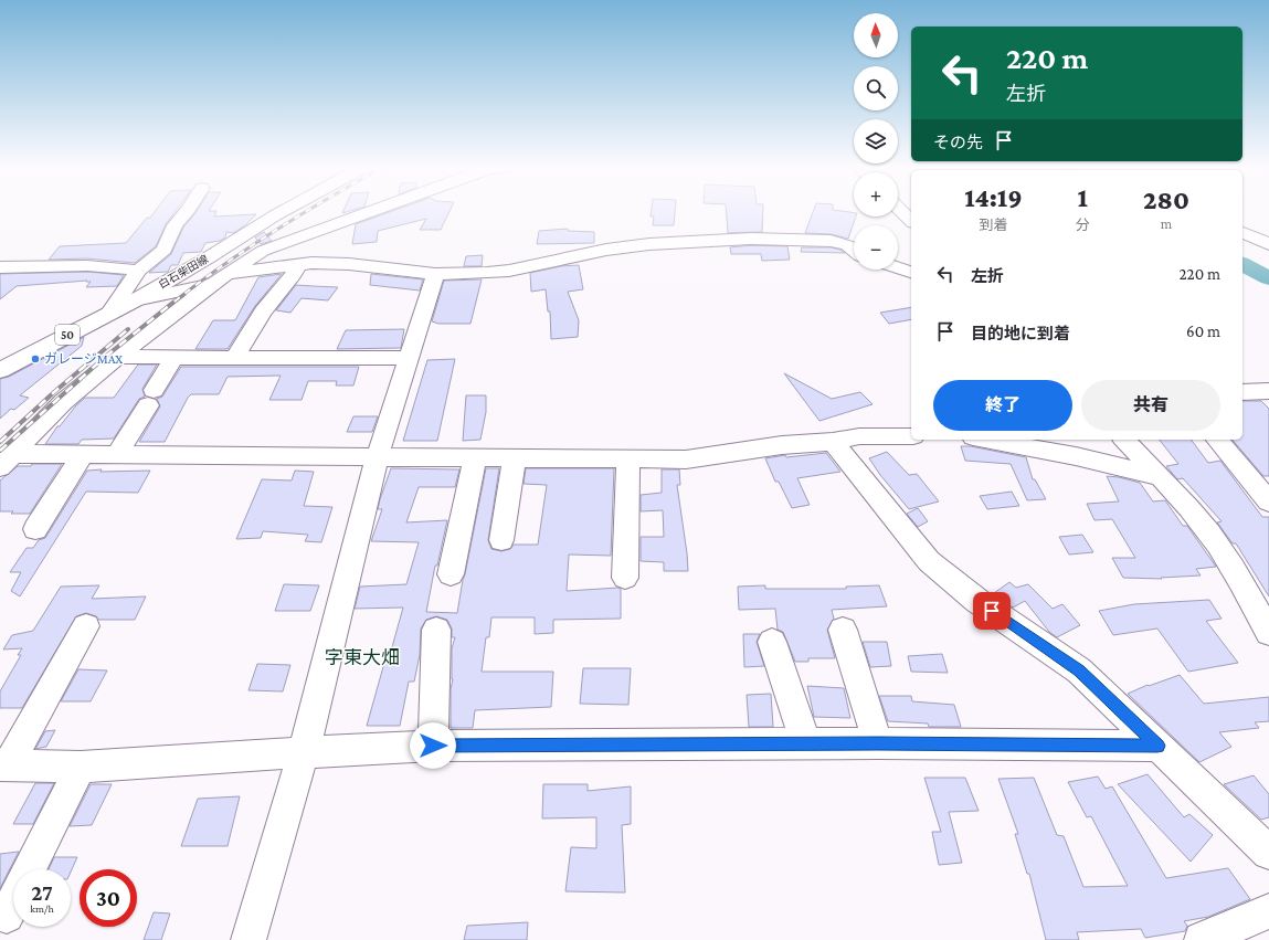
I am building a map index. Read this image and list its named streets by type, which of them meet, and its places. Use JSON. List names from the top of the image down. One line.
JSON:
{"streets":{"main road":["白石柴田線","50"]},"districts":["字東大畑"],"places":["ガレージMAX"],"north":"top","page":{"map_buttons":["+","−"],"turn":["220 m","左折"],"then":"その先","eta":["14:19","到着","1","分","280","m"],"list":[{"name":"左折","value":"220 m"},{"name":"目的地に到着","value":"60 m"}],"buttons":["終了","共有"],"speed":"27 km/h","limit":"30"}}
